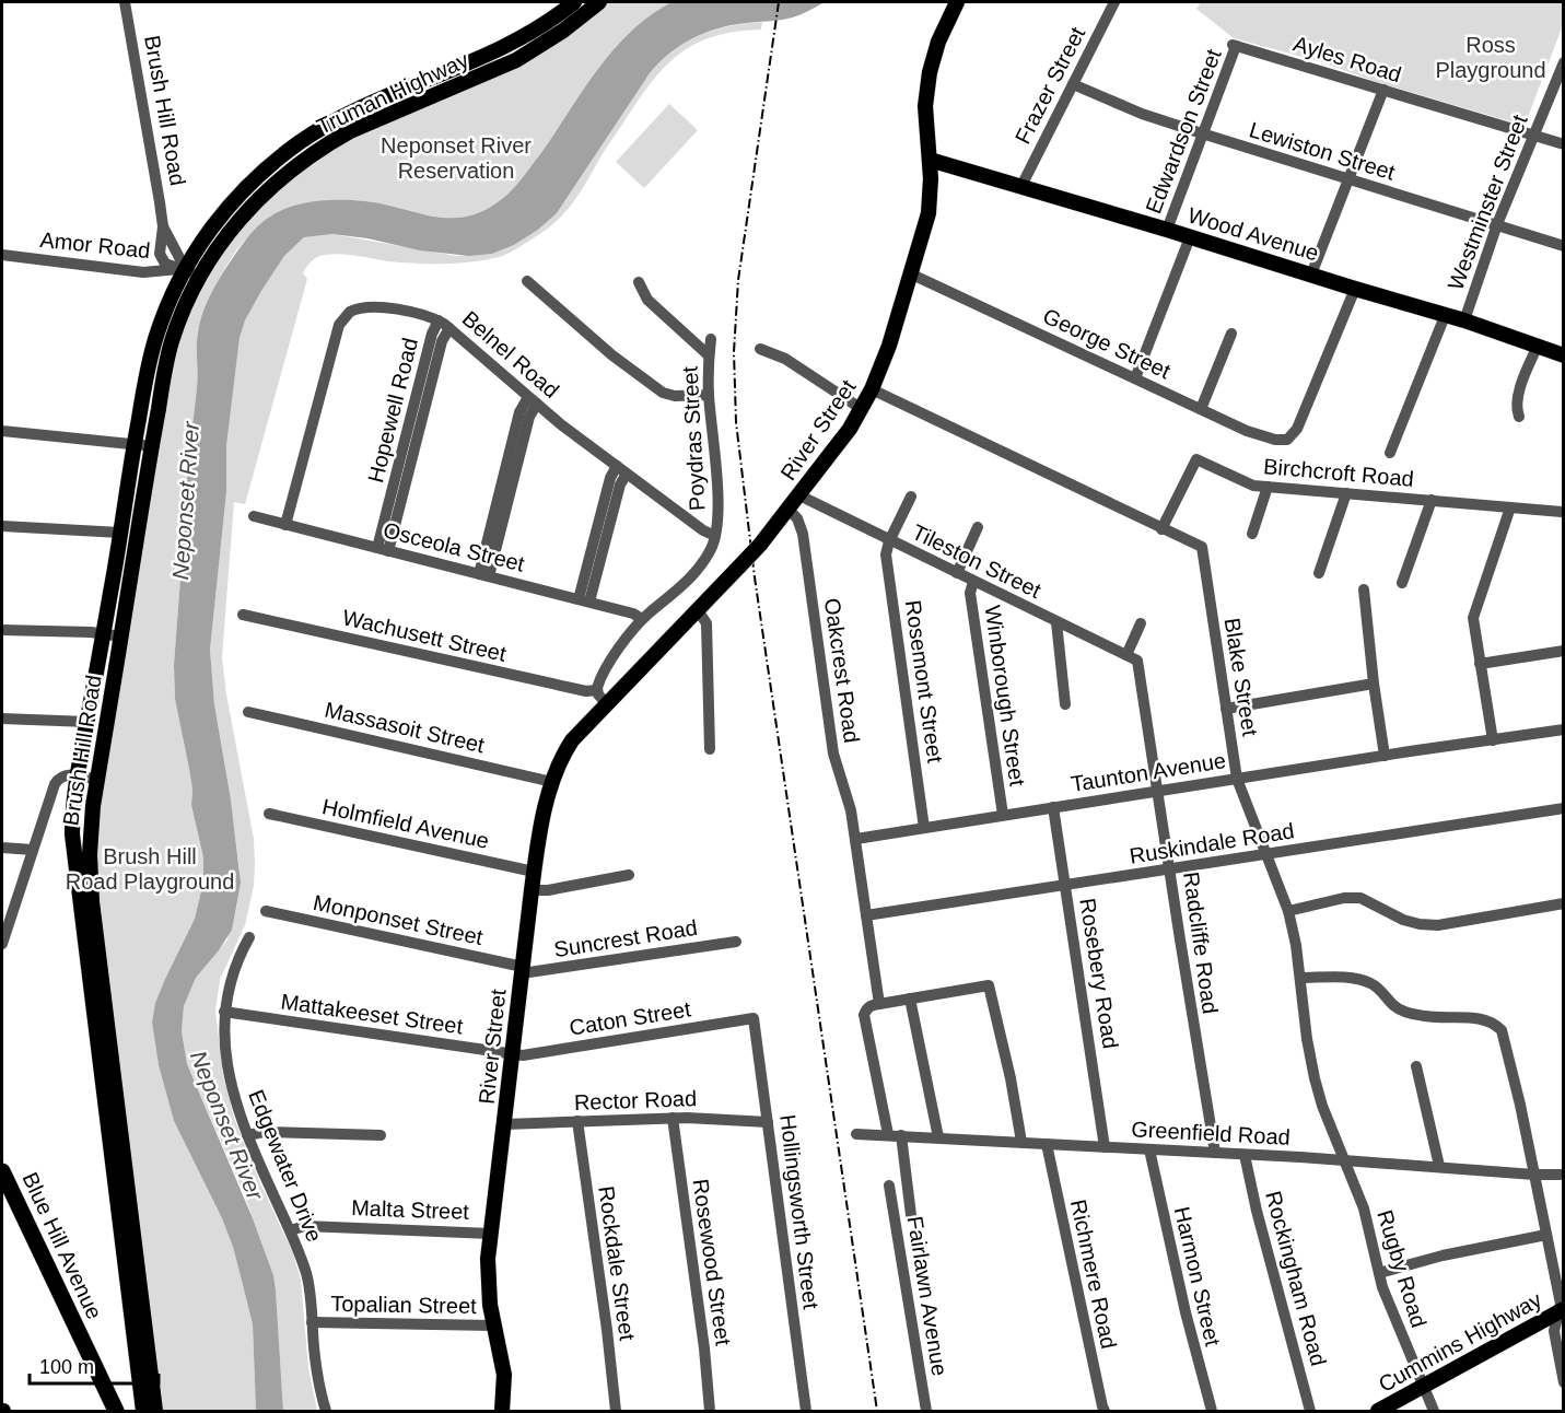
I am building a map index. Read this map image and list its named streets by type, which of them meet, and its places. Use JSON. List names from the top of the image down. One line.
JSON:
{"streets":{"highway":["Blue Hill Avenue"],"main road":["Truman Highway","Brush Hill Road","Wood Avenue","River Street","Cummins Highway"],"street":["Ayles Road","Frazer Street","Edwardson Street","Lewiston Street","Westminster Street","Amor Road","George Street","Belnel Road","Hopewell Road","Poydras Street","Birchcroft Road","Osceola Street","Tileston Street","Wachusett Street","Oakcrest Road","Blake Street","Rosemont Street","Winborough Street","Massasoit Street","Taunton Avenue","Holmfield Avenue","Ruskindale Road","Monponset Street","Suncrest Road","Radcliffe Road","Rosebery Road","Mattakeeset Street","Caton Street","Rector Road","Greenfield Road","Edgewater Drive","Malta Street","Hollingsworth Street","Rosewood Street","Rockdale Street","Rugby Road","Richmere Road","Harmon Street","Rockingham Road","Fairlawn Avenue","Topalian Street"]},"crossings":[["Ayles Road","Edwardson Street"],["Ayles Road","Westminster Street"],["Frazer Street","Lewiston Street"],["Frazer Street","Wood Avenue"],["Truman Highway","Brush Hill Road"],["Truman Highway","Amor Road"],["Brush Hill Road","Amor Road"],["Edwardson Street","Lewiston Street"],["Edwardson Street","Wood Avenue"],["Lewiston Street","Westminster Street"],["Westminster Street","Wood Avenue"],["Wood Avenue","George Street"],["Wood Avenue","River Street"],["George Street","River Street"],["Belnel Road","Hopewell Road"],["Belnel Road","Poydras Street"],["Belnel Road","Osceola Street"],["Hopewell Road","Osceola Street"],["River Street","Tileston Street"],["River Street","Oakcrest Road"],["River Street","Blake Street"],["River Street","Massasoit Street"],["River Street","Holmfield Avenue"],["River Street","Monponset Street"],["River Street","Suncrest Road"],["River Street","Mattakeeset Street"],["River Street","Caton Street"],["River Street","Rector Road"],["River Street","Malta Street"],["River Street","Topalian Street"],["Birchcroft Road","Blake Street"],["Tileston Street","Rosemont Street"],["Tileston Street","Winborough Street"],["Tileston Street","Radcliffe Road"],["Oakcrest Road","Taunton Avenue"],["Oakcrest Road","Ruskindale Road"],["Blake Street","Taunton Avenue"],["Blake Street","Ruskindale Road"],["Blake Street","Greenfield Road"],["Blake Street","Rugby Road"],["Rosemont Street","Taunton Avenue"],["Winborough Street","Taunton Avenue"],["Taunton Avenue","Radcliffe Road"],["Taunton Avenue","Rosebery Road"],["Ruskindale Road","Radcliffe Road"],["Ruskindale Road","Rosebery Road"],["Monponset Street","Suncrest Road"],["Radcliffe Road","Greenfield Road"],["Rosebery Road","Greenfield Road"],["Mattakeeset Street","Caton Street"],["Mattakeeset Street","Edgewater Drive"],["Caton Street","Hollingsworth Street"],["Rector Road","Hollingsworth Street"],["Rector Road","Rosewood Street"],["Rector Road","Rockdale Street"],["Greenfield Road","Rugby Road"],["Greenfield Road","Richmere Road"],["Greenfield Road","Harmon Street"],["Greenfield Road","Rockingham Road"],["Greenfield Road","Fairlawn Avenue"],["Edgewater Drive","Malta Street"],["Edgewater Drive","Topalian Street"],["Rugby Road","Cummins Highway"]],"water":["Neponset River"],"parks":["Ross Playground","Neponset River Reservation","Brush Hill Road Playground"],"scale_bar":"100 m"}
